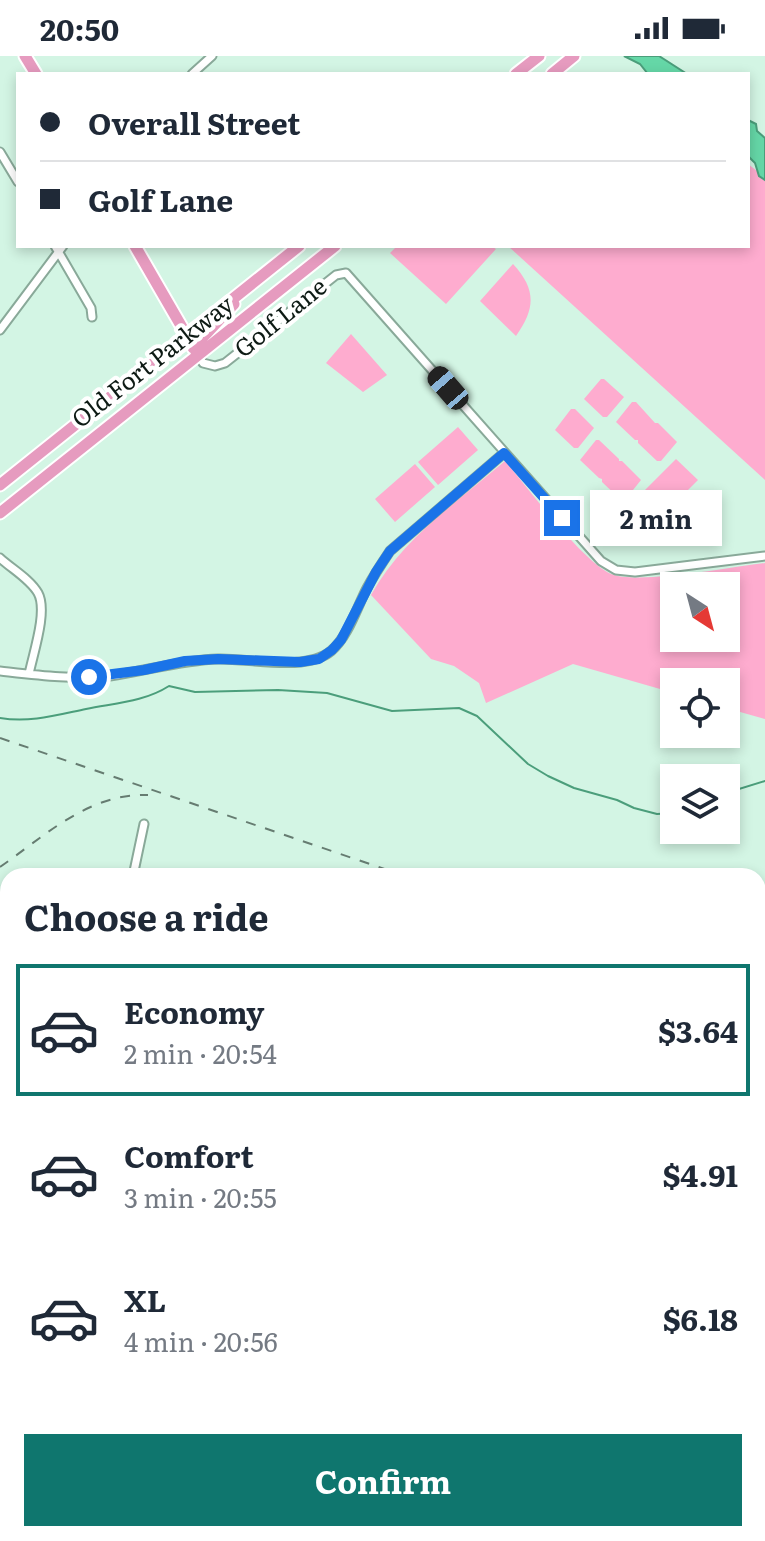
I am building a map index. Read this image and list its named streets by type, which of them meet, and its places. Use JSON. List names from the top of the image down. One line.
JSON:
{"streets":{"main road":["Old Fort Parkway"],"street":["Golf Lane"]},"crossings":[["Golf Lane","Old Fort Parkway"]],"north":"bottom right","page":{"status":"20:50","banner":["Overall Street","Golf Lane"],"bubble":"2 min","heading":"Choose a ride","list":[{"name":"Economy","note":"2 min · 20:54","value":"$3.64"},{"name":"Comfort","note":"3 min · 20:55","value":"$4.91"},{"name":"XL","note":"4 min · 20:56","value":"$6.18"}],"buttons":"Confirm"}}
